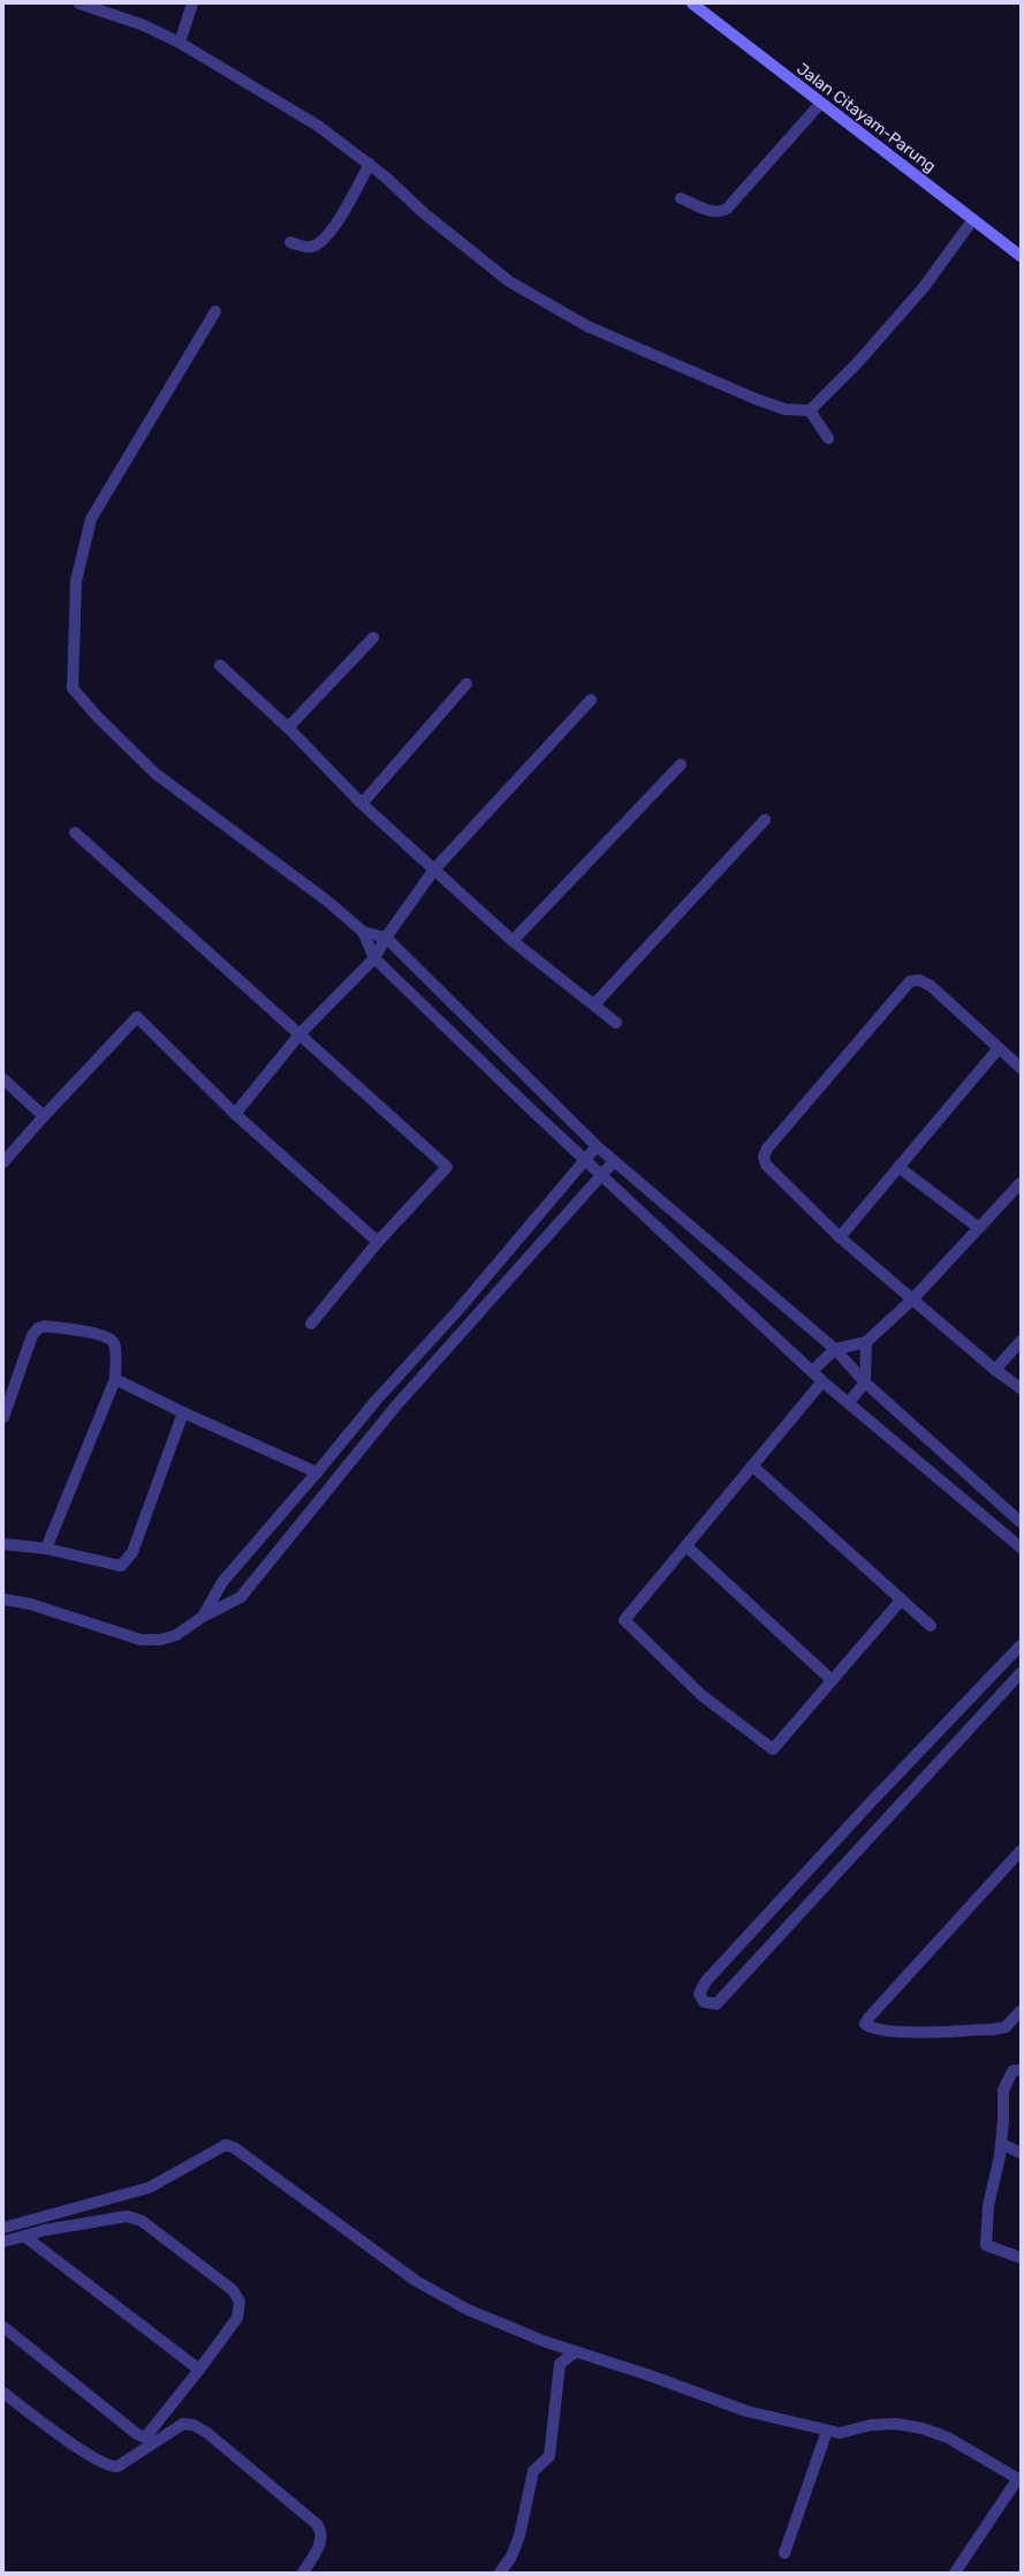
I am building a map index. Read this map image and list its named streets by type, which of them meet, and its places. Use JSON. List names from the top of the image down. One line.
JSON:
{"streets":{"main road":["Jalan Citayam-Parung"]}}
